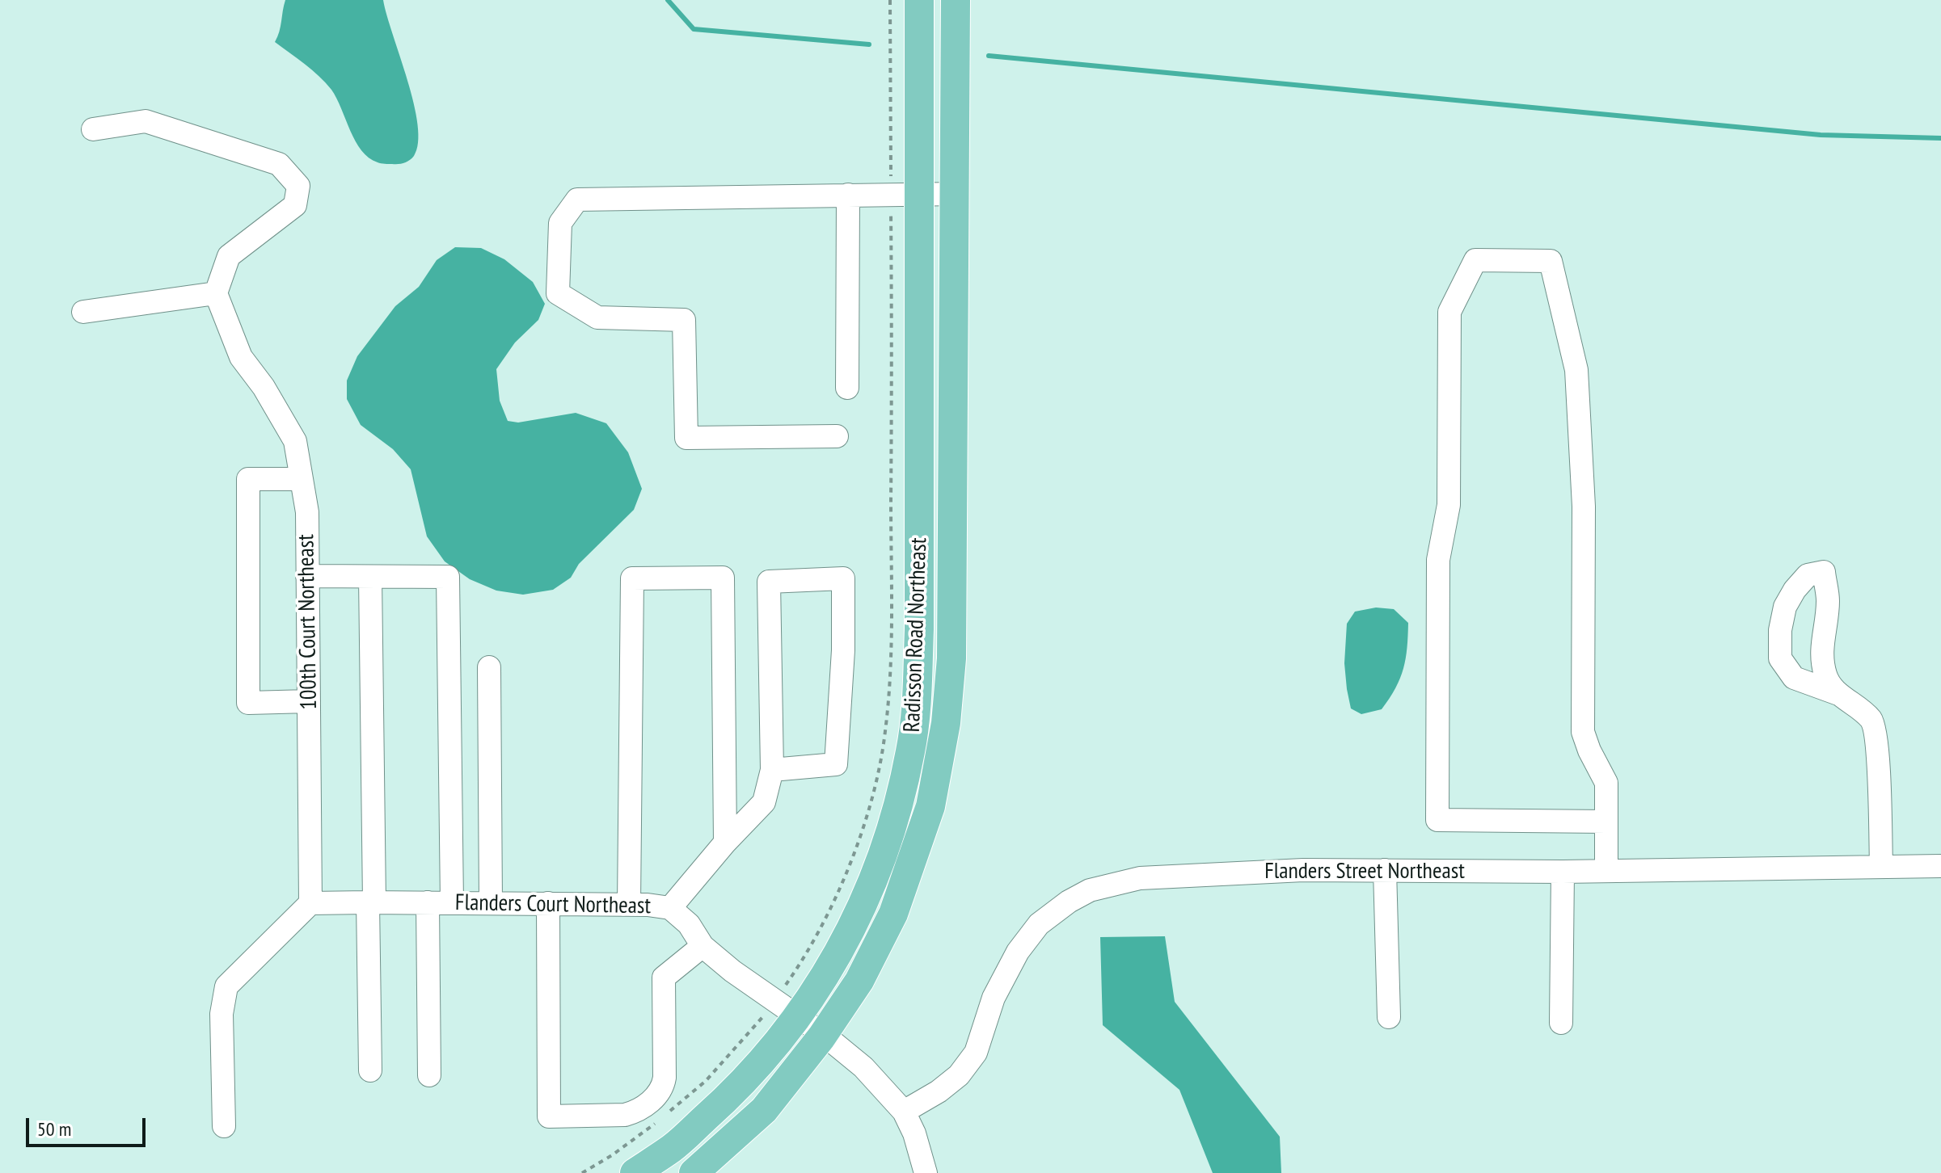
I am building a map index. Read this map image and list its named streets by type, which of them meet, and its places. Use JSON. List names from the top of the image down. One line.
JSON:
{"streets":{"main road":["Radisson Road Northeast"],"street":["100th Court Northeast","Flanders Street Northeast","Flanders Court Northeast"]},"crossings":[["100th Court Northeast","Flanders Court Northeast"],["Radisson Road Northeast","Flanders Court Northeast"],["Flanders Street Northeast","Flanders Court Northeast"]],"scale_bar":"50 m"}
